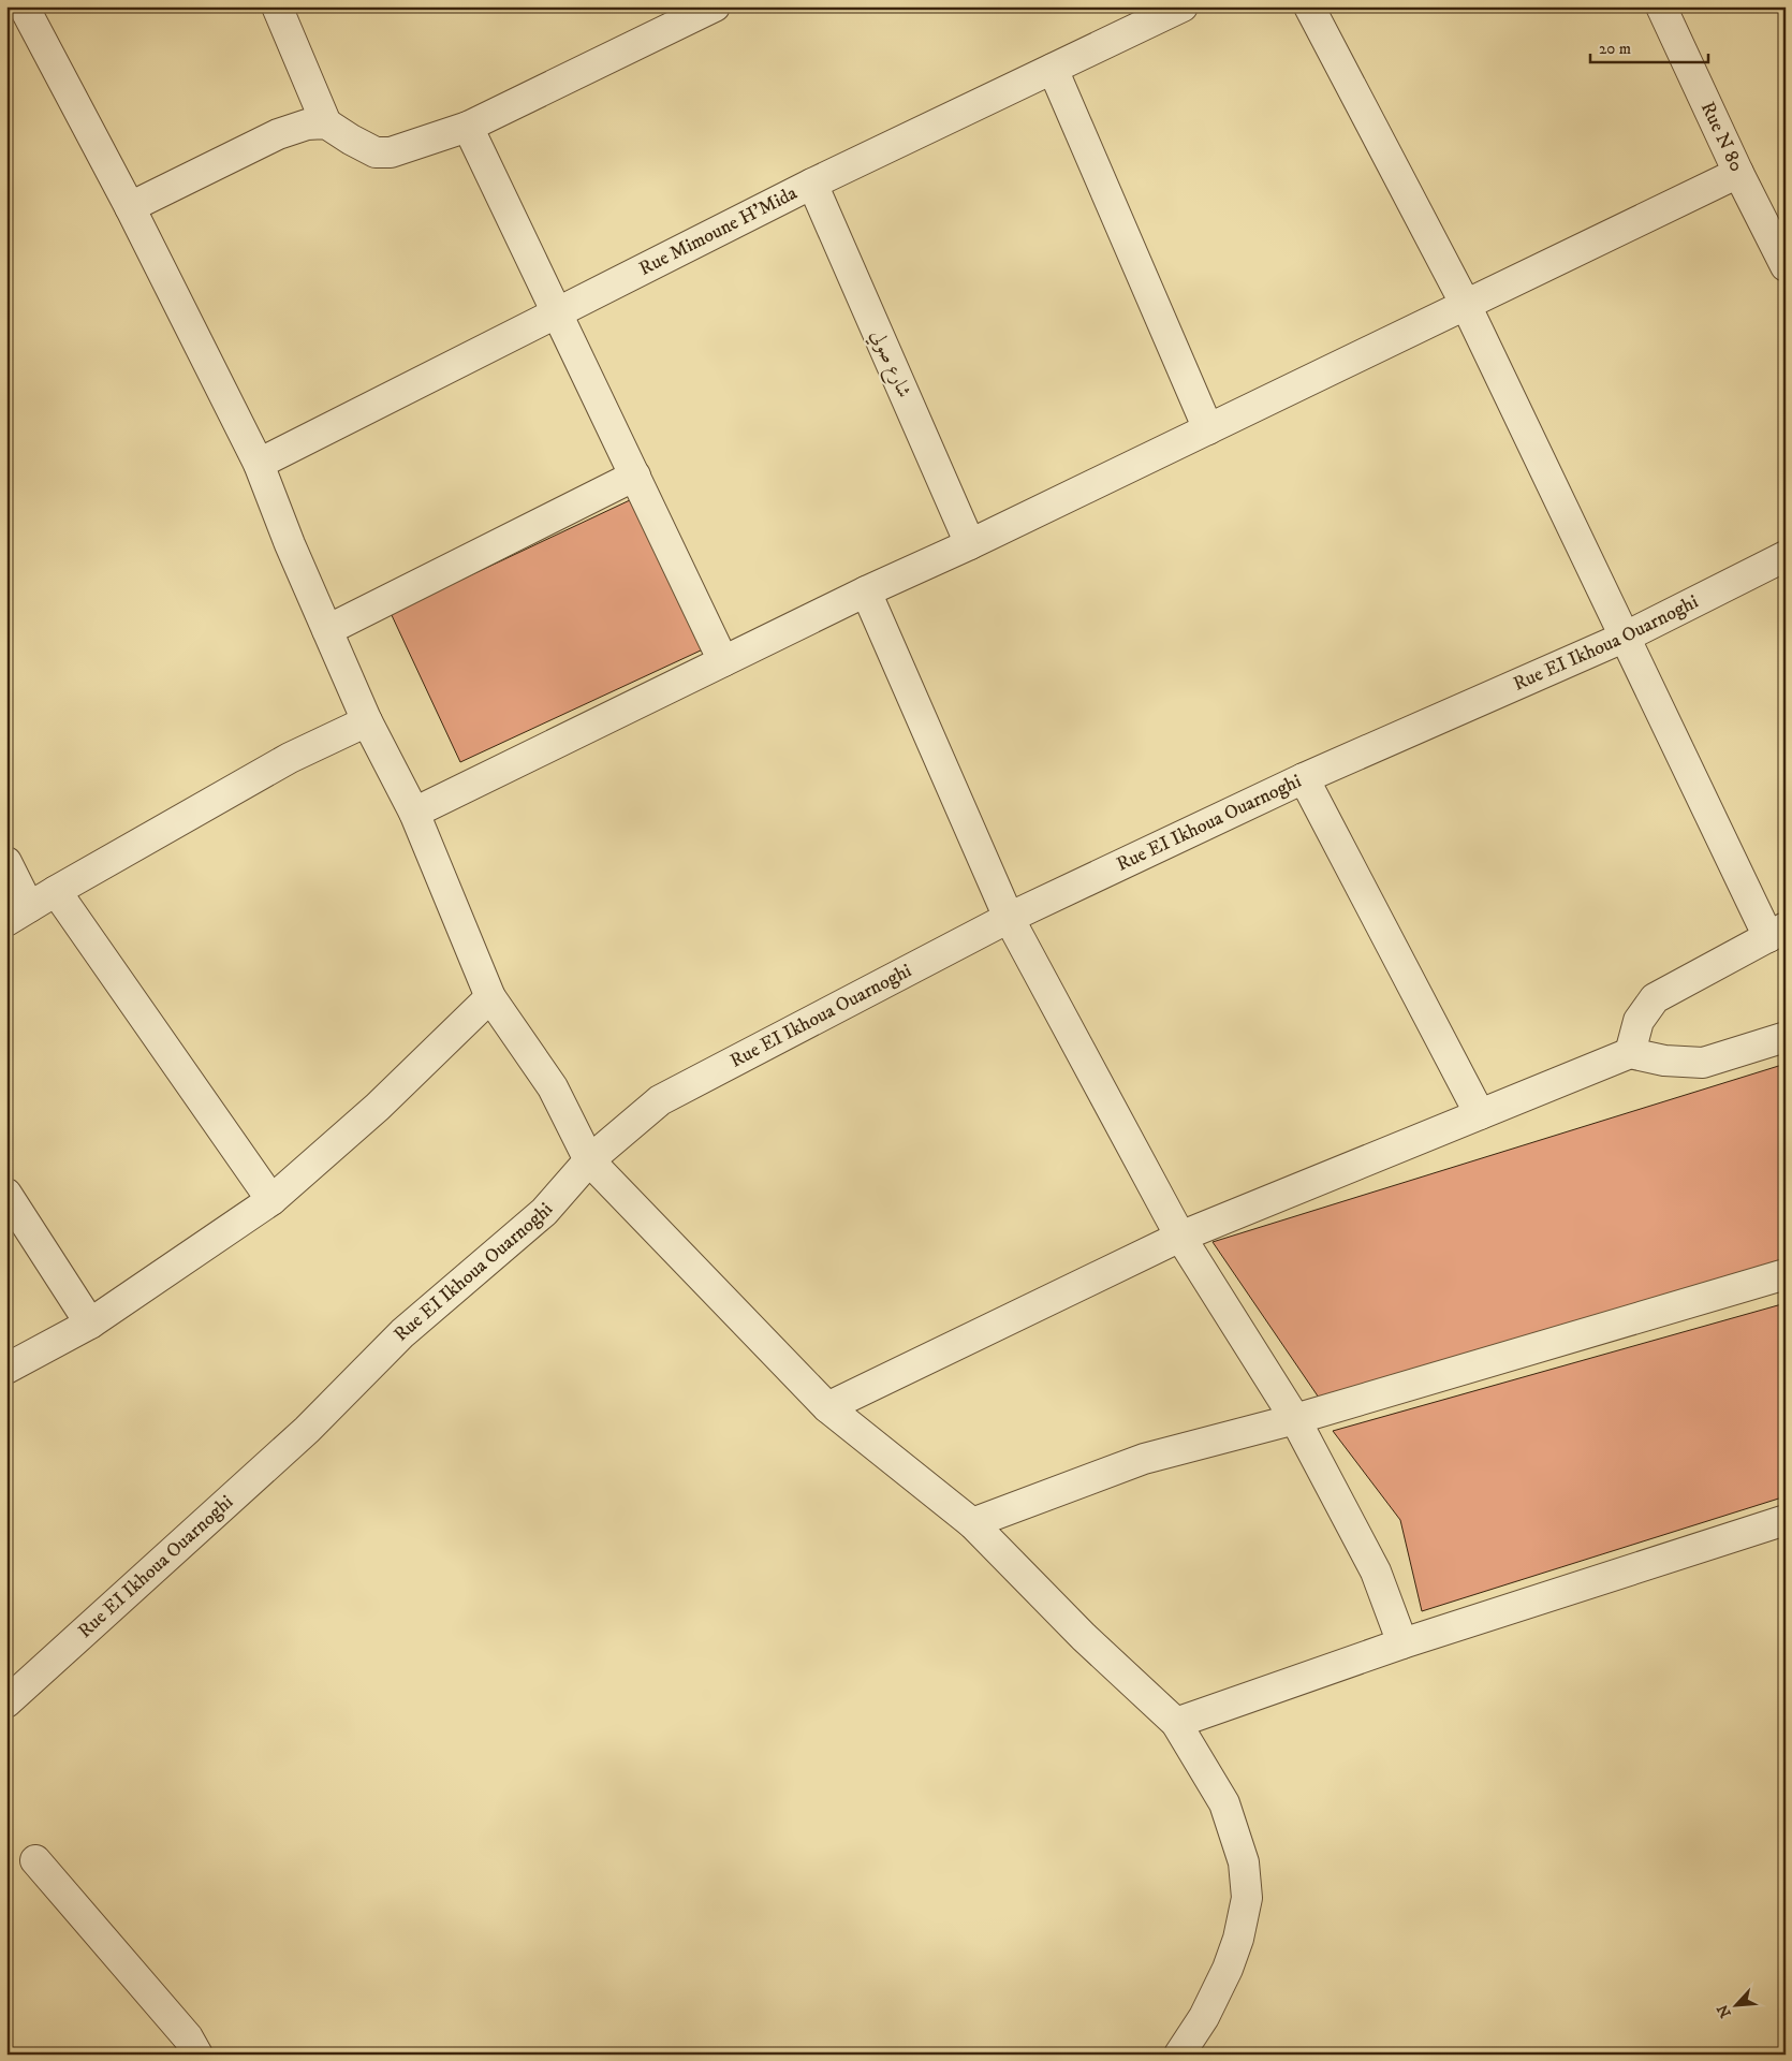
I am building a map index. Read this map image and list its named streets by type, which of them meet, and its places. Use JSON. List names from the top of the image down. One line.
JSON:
{"streets":{"street":["Rue N 80","Rue Mimoune H'Mida","شارع صولي","Rue EI Ikhoua Ouarnoghi"]},"crossings":[["Rue Mimoune H'Mida","شارع صولي"]],"scale_bar":"20 m","north":"bottom left"}
